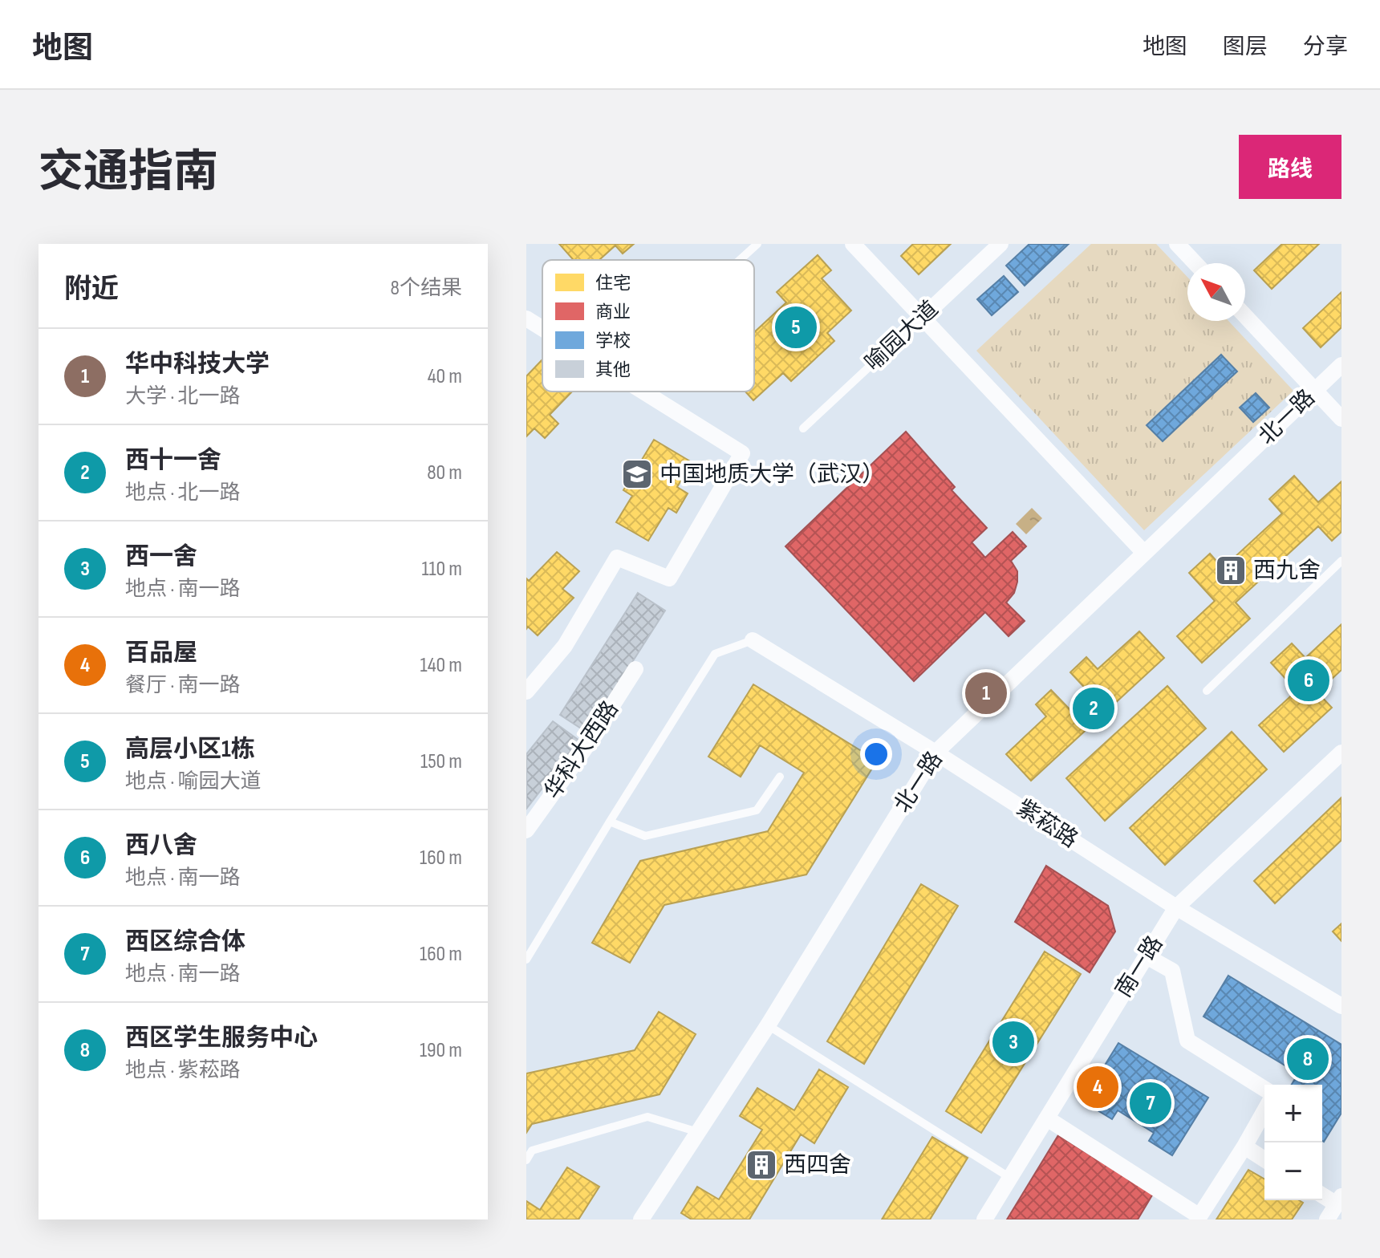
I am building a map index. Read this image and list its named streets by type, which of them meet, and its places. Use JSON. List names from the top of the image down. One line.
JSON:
{"streets":{"street":["喻园大道","北一路","华科大西路","紫菘路","南一路"]},"crossings":[["北一路","紫菘路"],["紫菘路","南一路"]],"places":{"school or university":["中国地质大学（武汉）"],"building":["西九舍","西四舍"]},"legend":["住宅","商业","学校","其他"],"north":"top left","page":{"header":"地图","nav":["地图","图层","分享"],"title":"交通指南","buttons":"路线","heading":["附近","8个结果"],"pins":["5","6","1","2","3","8","4","7"],"list":[{"mark":"1","name":"华中科技大学","note":"大学 · 北一路","value":"40 m"},{"mark":"2","name":"西十一舍","note":"地点 · 北一路","value":"80 m"},{"mark":"3","name":"西一舍","note":"地点 · 南一路","value":"110 m"},{"mark":"4","name":"百品屋","note":"餐厅 · 南一路","value":"140 m"},{"mark":"5","name":"高层小区1栋","note":"地点 · 喻园大道","value":"150 m"},{"mark":"6","name":"西八舍","note":"地点 · 南一路","value":"160 m"},{"mark":"7","name":"西区综合体","note":"地点 · 南一路","value":"160 m"},{"mark":"8","name":"西区学生服务中心","note":"地点 · 紫菘路","value":"190 m"}],"map_buttons":["+","−"]}}
